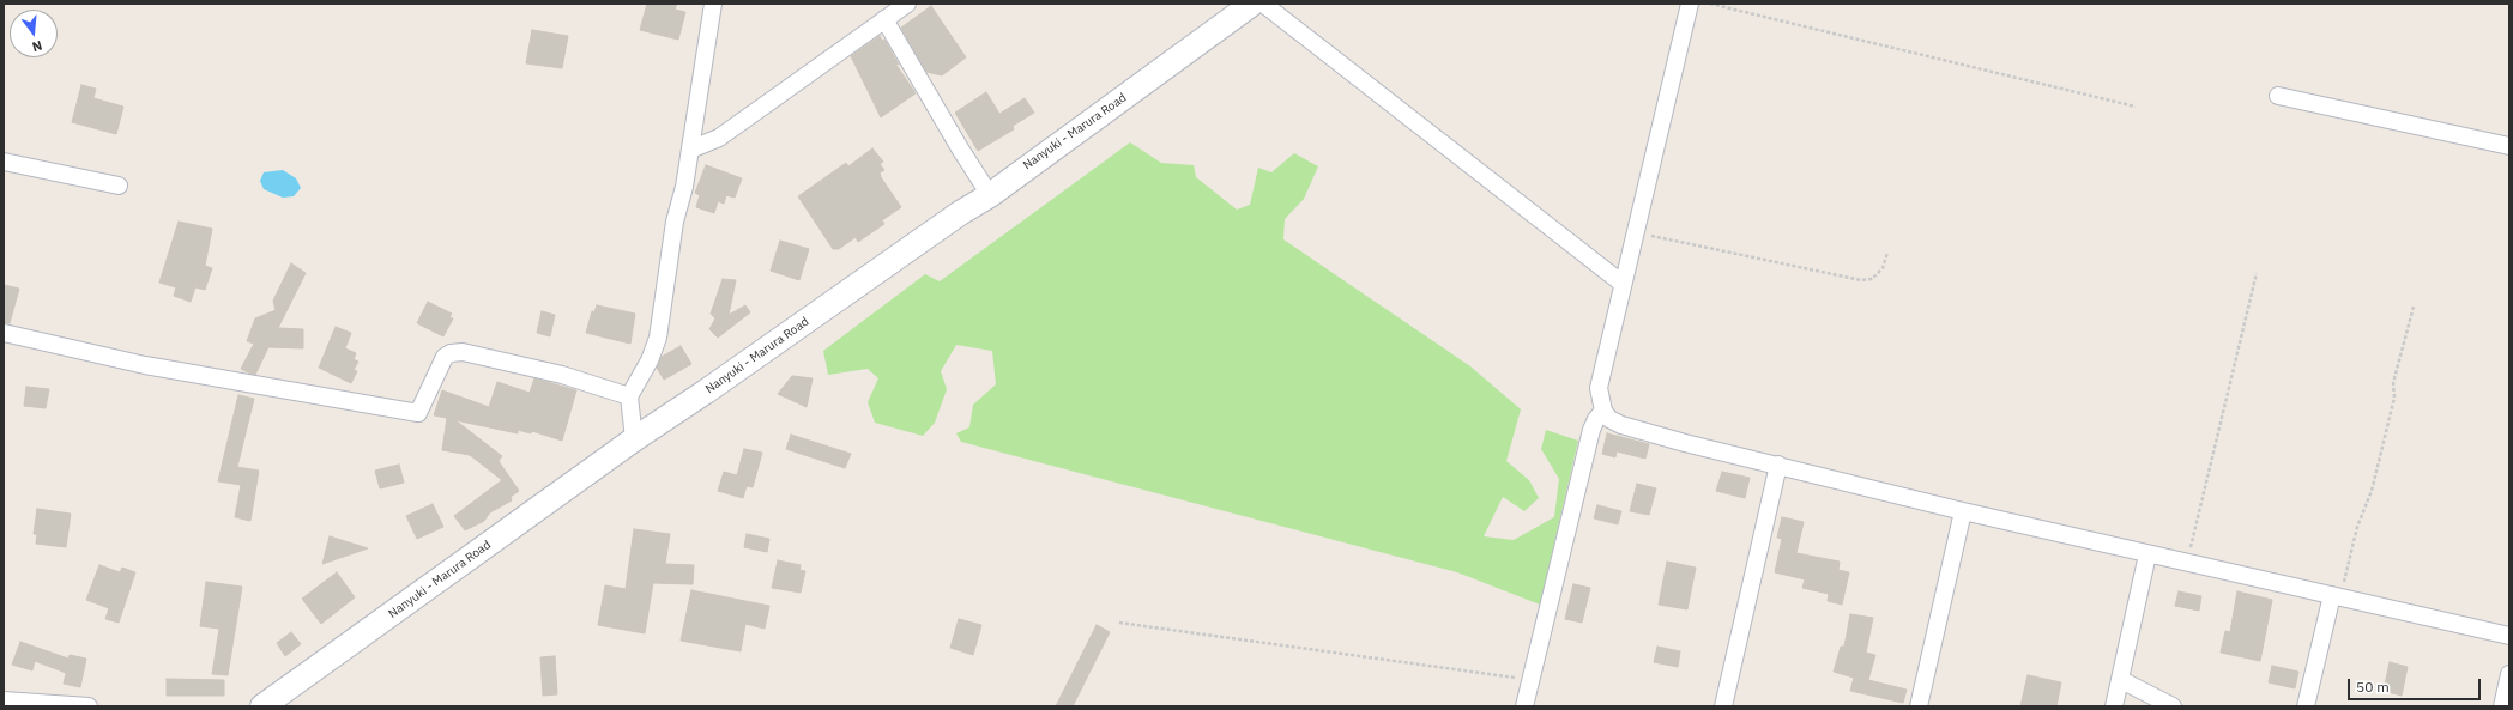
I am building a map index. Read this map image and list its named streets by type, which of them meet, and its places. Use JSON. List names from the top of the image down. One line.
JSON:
{"streets":{"street":["Nanyuki - Marura Road"]},"scale_bar":"50 m","north":"bottom"}
